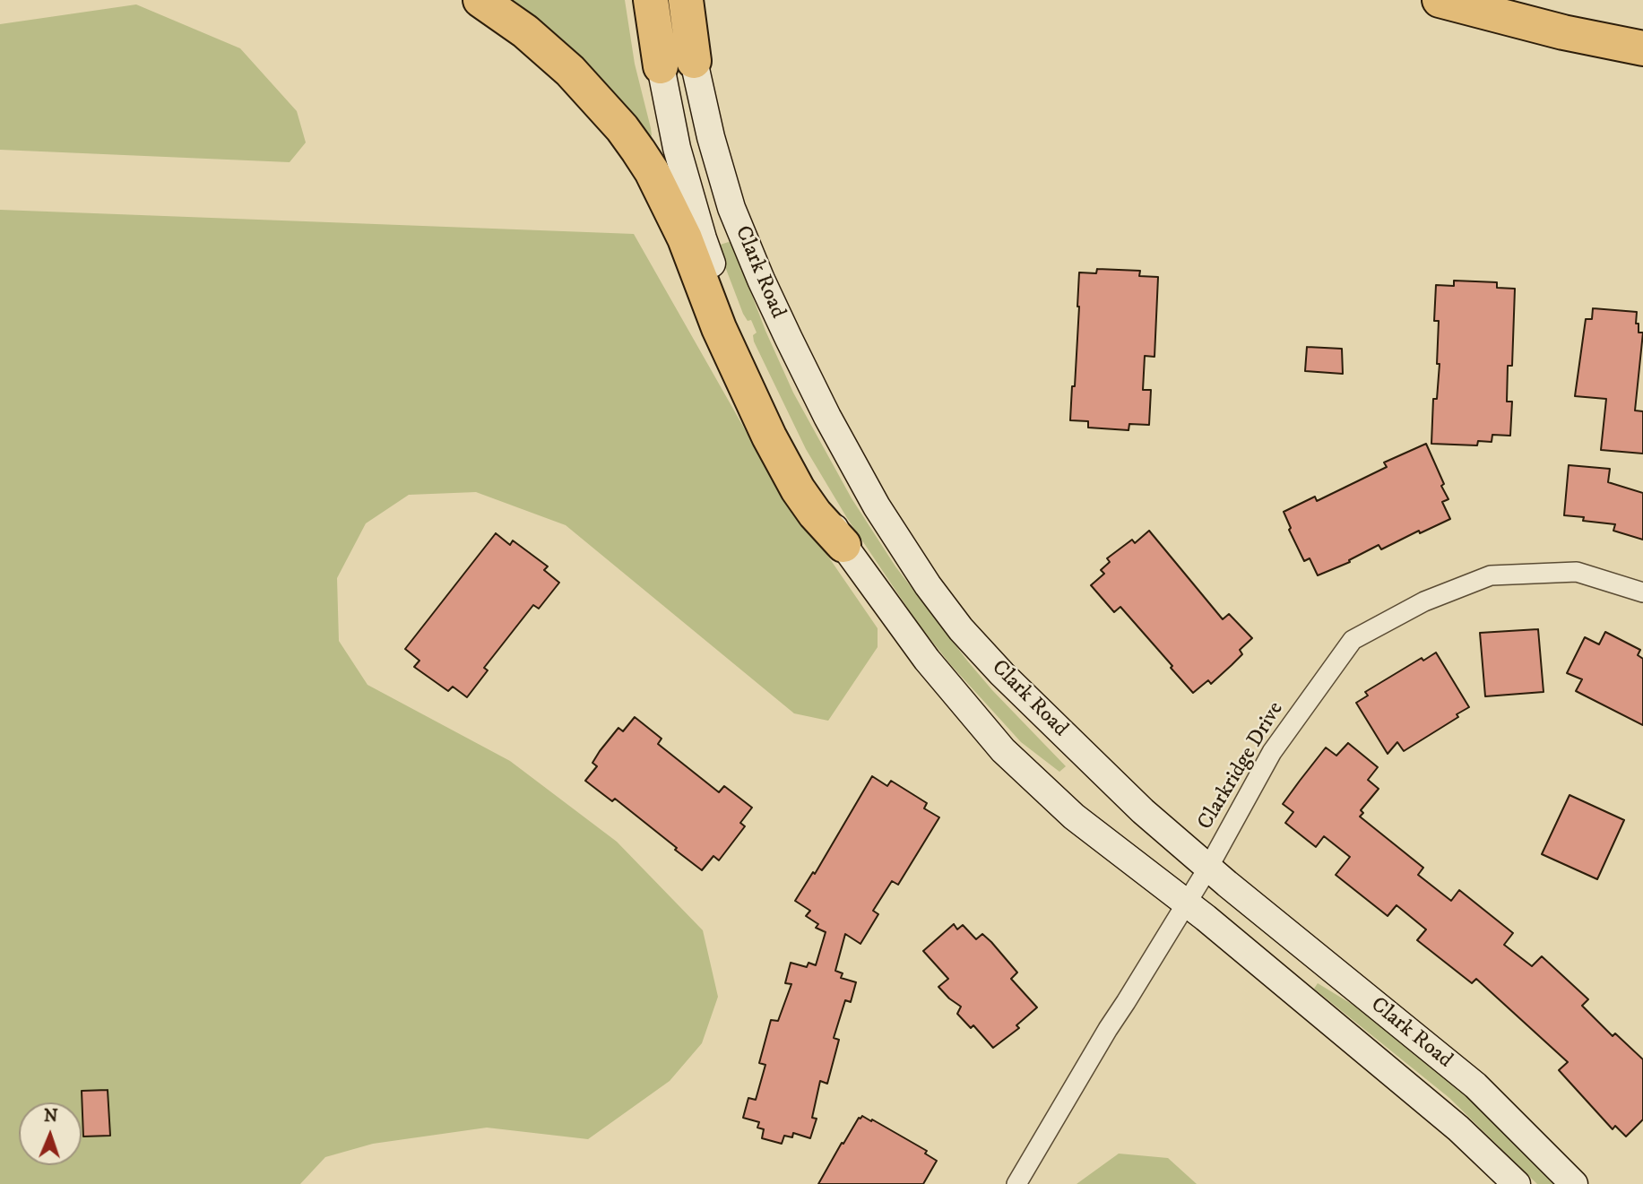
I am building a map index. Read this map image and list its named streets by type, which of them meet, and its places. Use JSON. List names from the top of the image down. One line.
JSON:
{"streets":{"main road":["Clark Road"],"street":["Clarkridge Drive"]},"crossings":[["Clark Road","Clarkridge Drive"]],"north":"top"}
